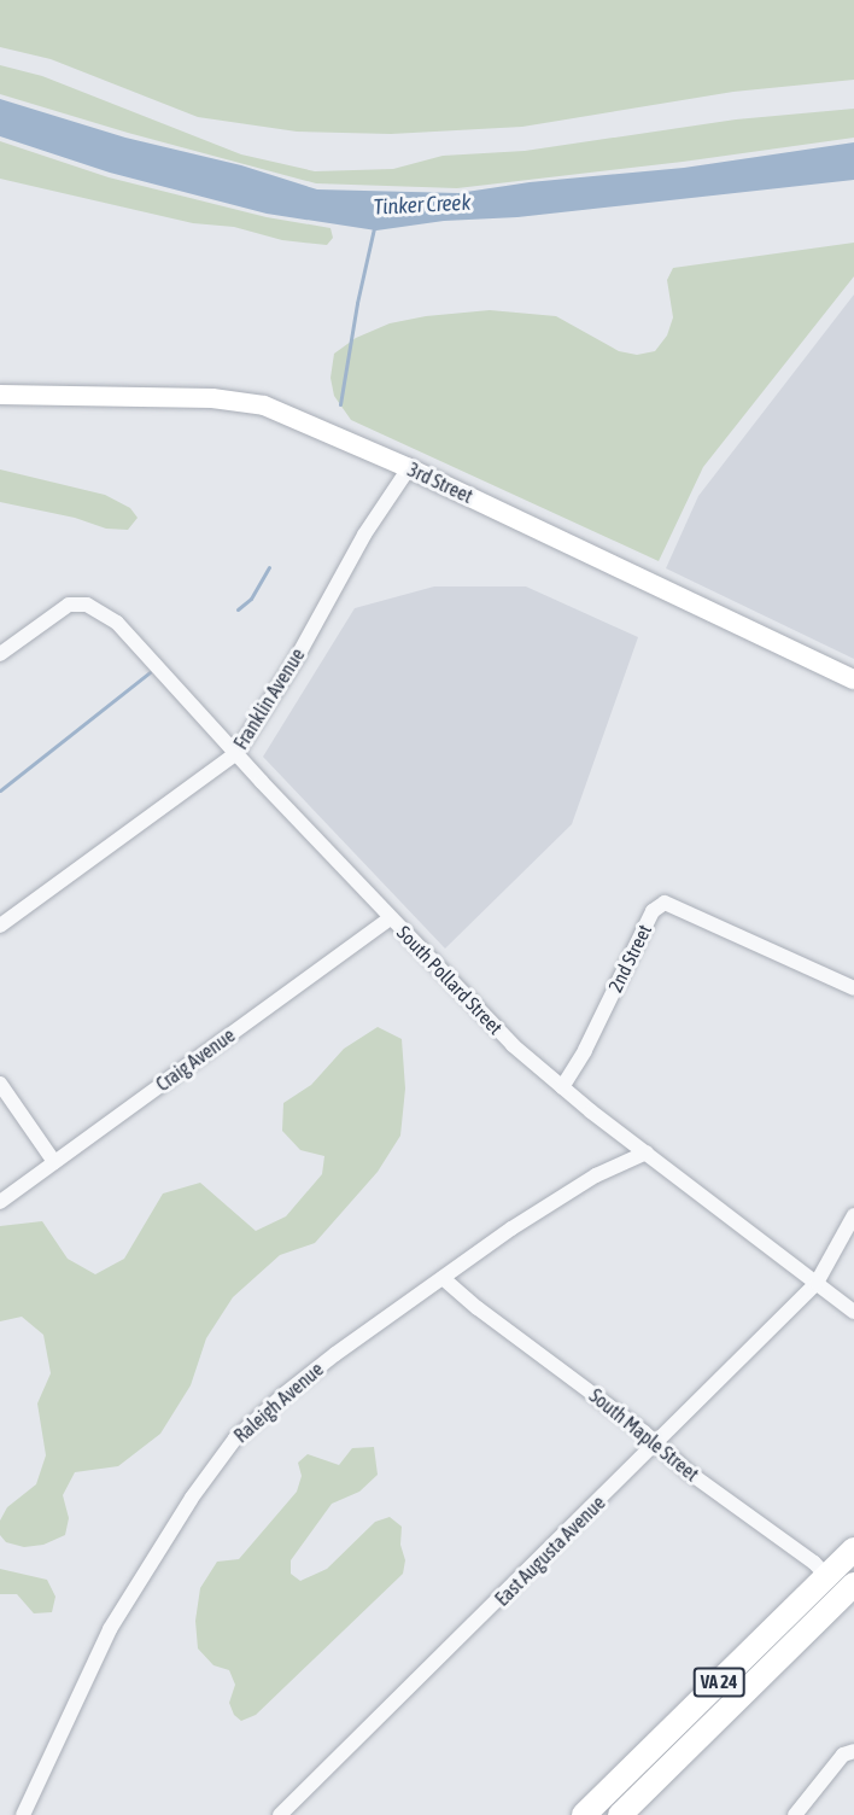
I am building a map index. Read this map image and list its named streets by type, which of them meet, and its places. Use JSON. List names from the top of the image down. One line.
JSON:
{"streets":{"main road":["VA 24"],"street":["3rd Street","Franklin Avenue","2nd Street","South Pollard Street","Craig Avenue","Raleigh Avenue","South Maple Street","East Augusta Avenue"]},"crossings":[["3rd Street","Franklin Avenue"],["Franklin Avenue","South Pollard Street"],["2nd Street","South Pollard Street"],["South Pollard Street","Craig Avenue"],["South Pollard Street","Raleigh Avenue"],["South Pollard Street","East Augusta Avenue"],["Raleigh Avenue","South Maple Street"],["South Maple Street","East Augusta Avenue"],["South Maple Street","VA 24"]],"water":["Tinker Creek"]}
